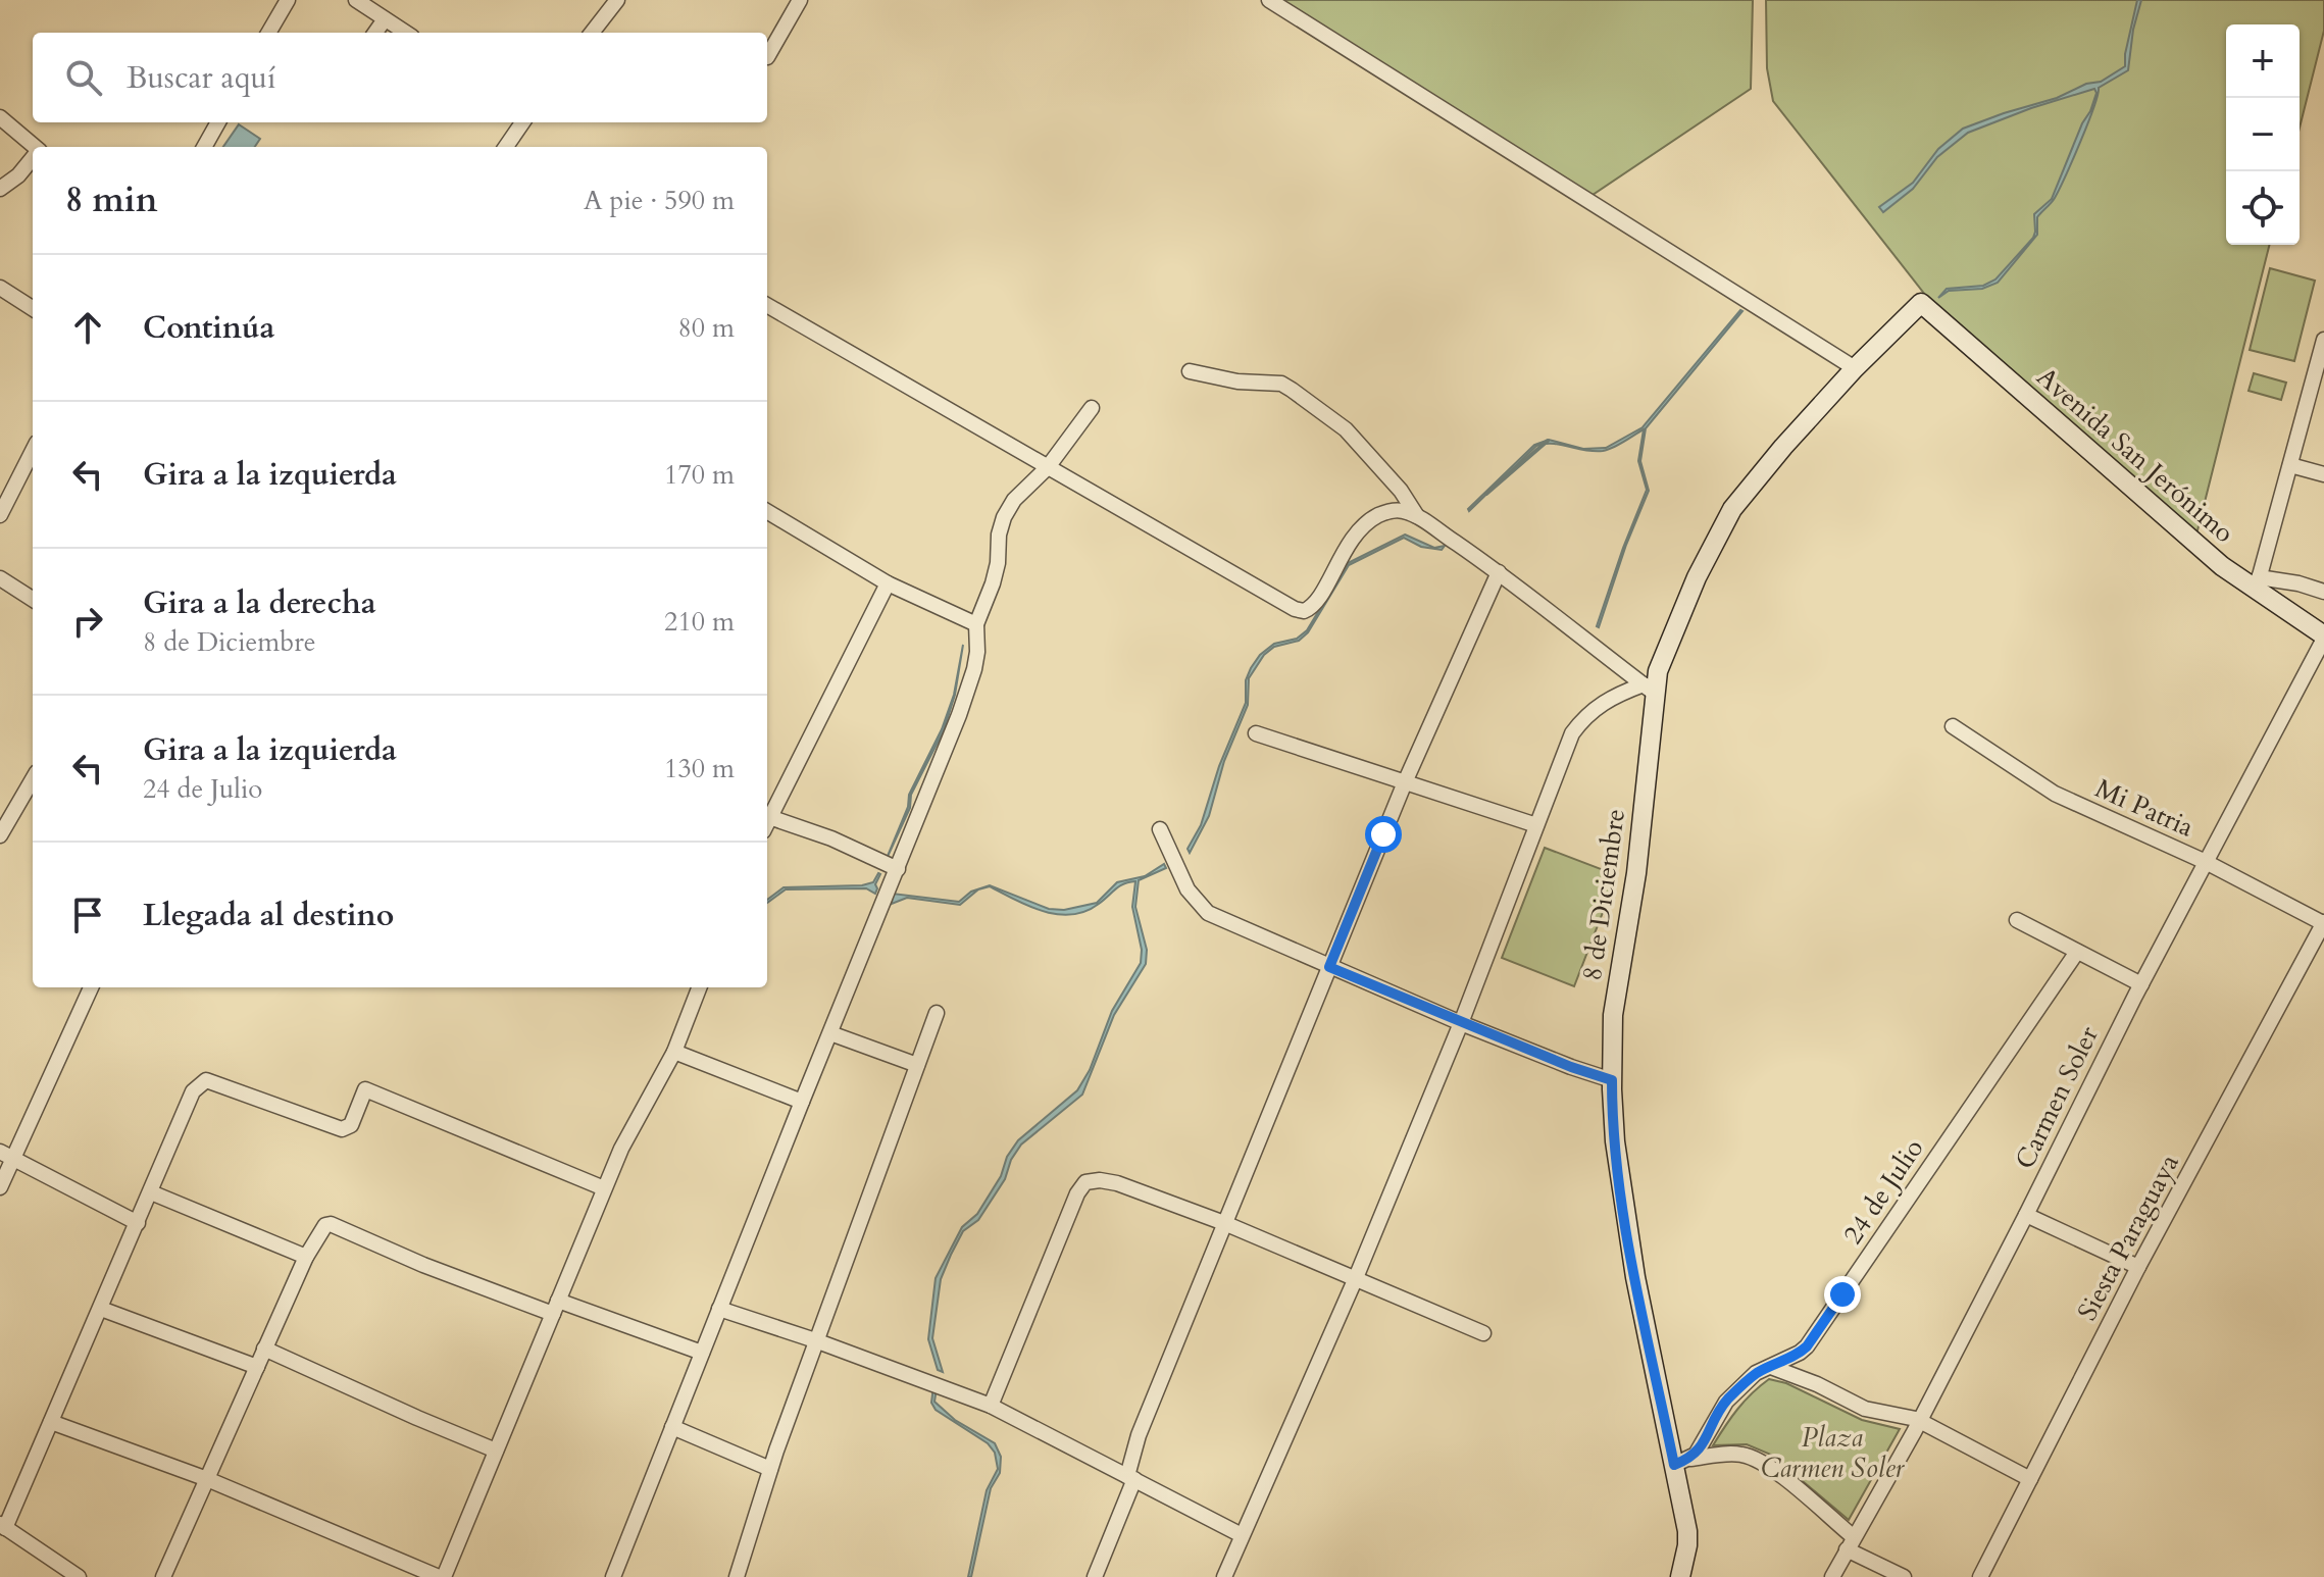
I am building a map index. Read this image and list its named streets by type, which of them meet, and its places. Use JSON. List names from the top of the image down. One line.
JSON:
{"streets":{"street":["Avenida San Jerónimo","Mi Patria","8 de Diciembre","Carmen Soler","24 de Julio","Siesta Paraguaya"]},"crossings":[["Avenida San Jerónimo","8 de Diciembre"],["Avenida San Jerónimo","Carmen Soler"],["Mi Patria","Carmen Soler"],["Mi Patria","Siesta Paraguaya"],["8 de Diciembre","24 de Julio"]],"parks":["Plaza Carmen Soler"],"page":{"map_buttons":["+","−"],"search":"Buscar aquí","heading":["8 min","A pie · 590 m"],"list":[["Continúa","80 m"],["Gira a la izquierda","170 m"],["Gira a la derecha","8 de Diciembre","210 m"],["Gira a la izquierda","24 de Julio","130 m"],"Llegada al destino"]}}
